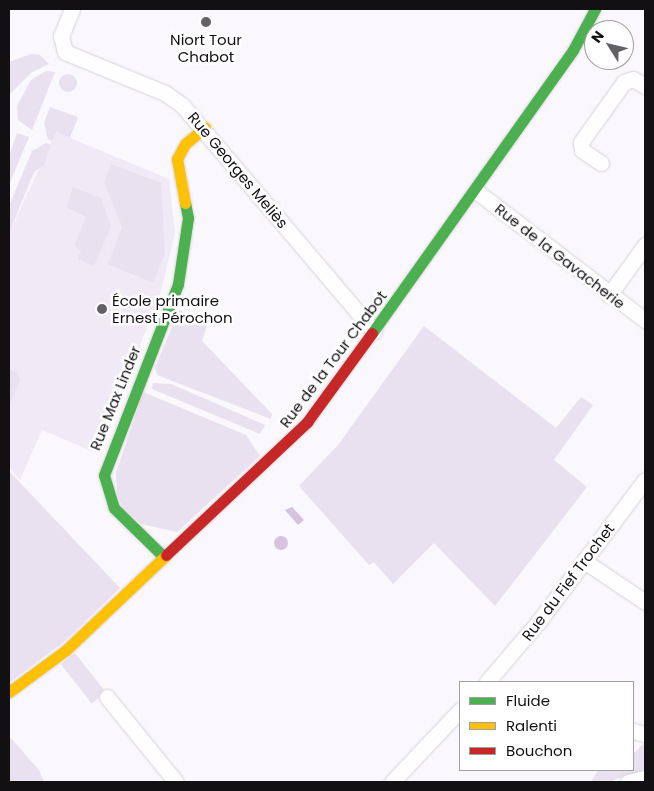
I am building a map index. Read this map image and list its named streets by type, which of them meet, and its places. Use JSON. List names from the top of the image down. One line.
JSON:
{"streets":{"street":["Rue Georges Meliès","Rue de la Gavacherie","Rue de la Tour Chabot","Rue Max Linder","Rue du Fief Trochet"]},"crossings":[["Rue Georges Meliès","Rue de la Tour Chabot"],["Rue Georges Meliès","Rue Max Linder"],["Rue de la Gavacherie","Rue de la Tour Chabot"],["Rue de la Tour Chabot","Rue Max Linder"]],"places":["Niort Tour Chabot","École primaire Ernest Pérochon"],"legend":["Fluide","Ralenti","Bouchon"],"north":"top left"}
